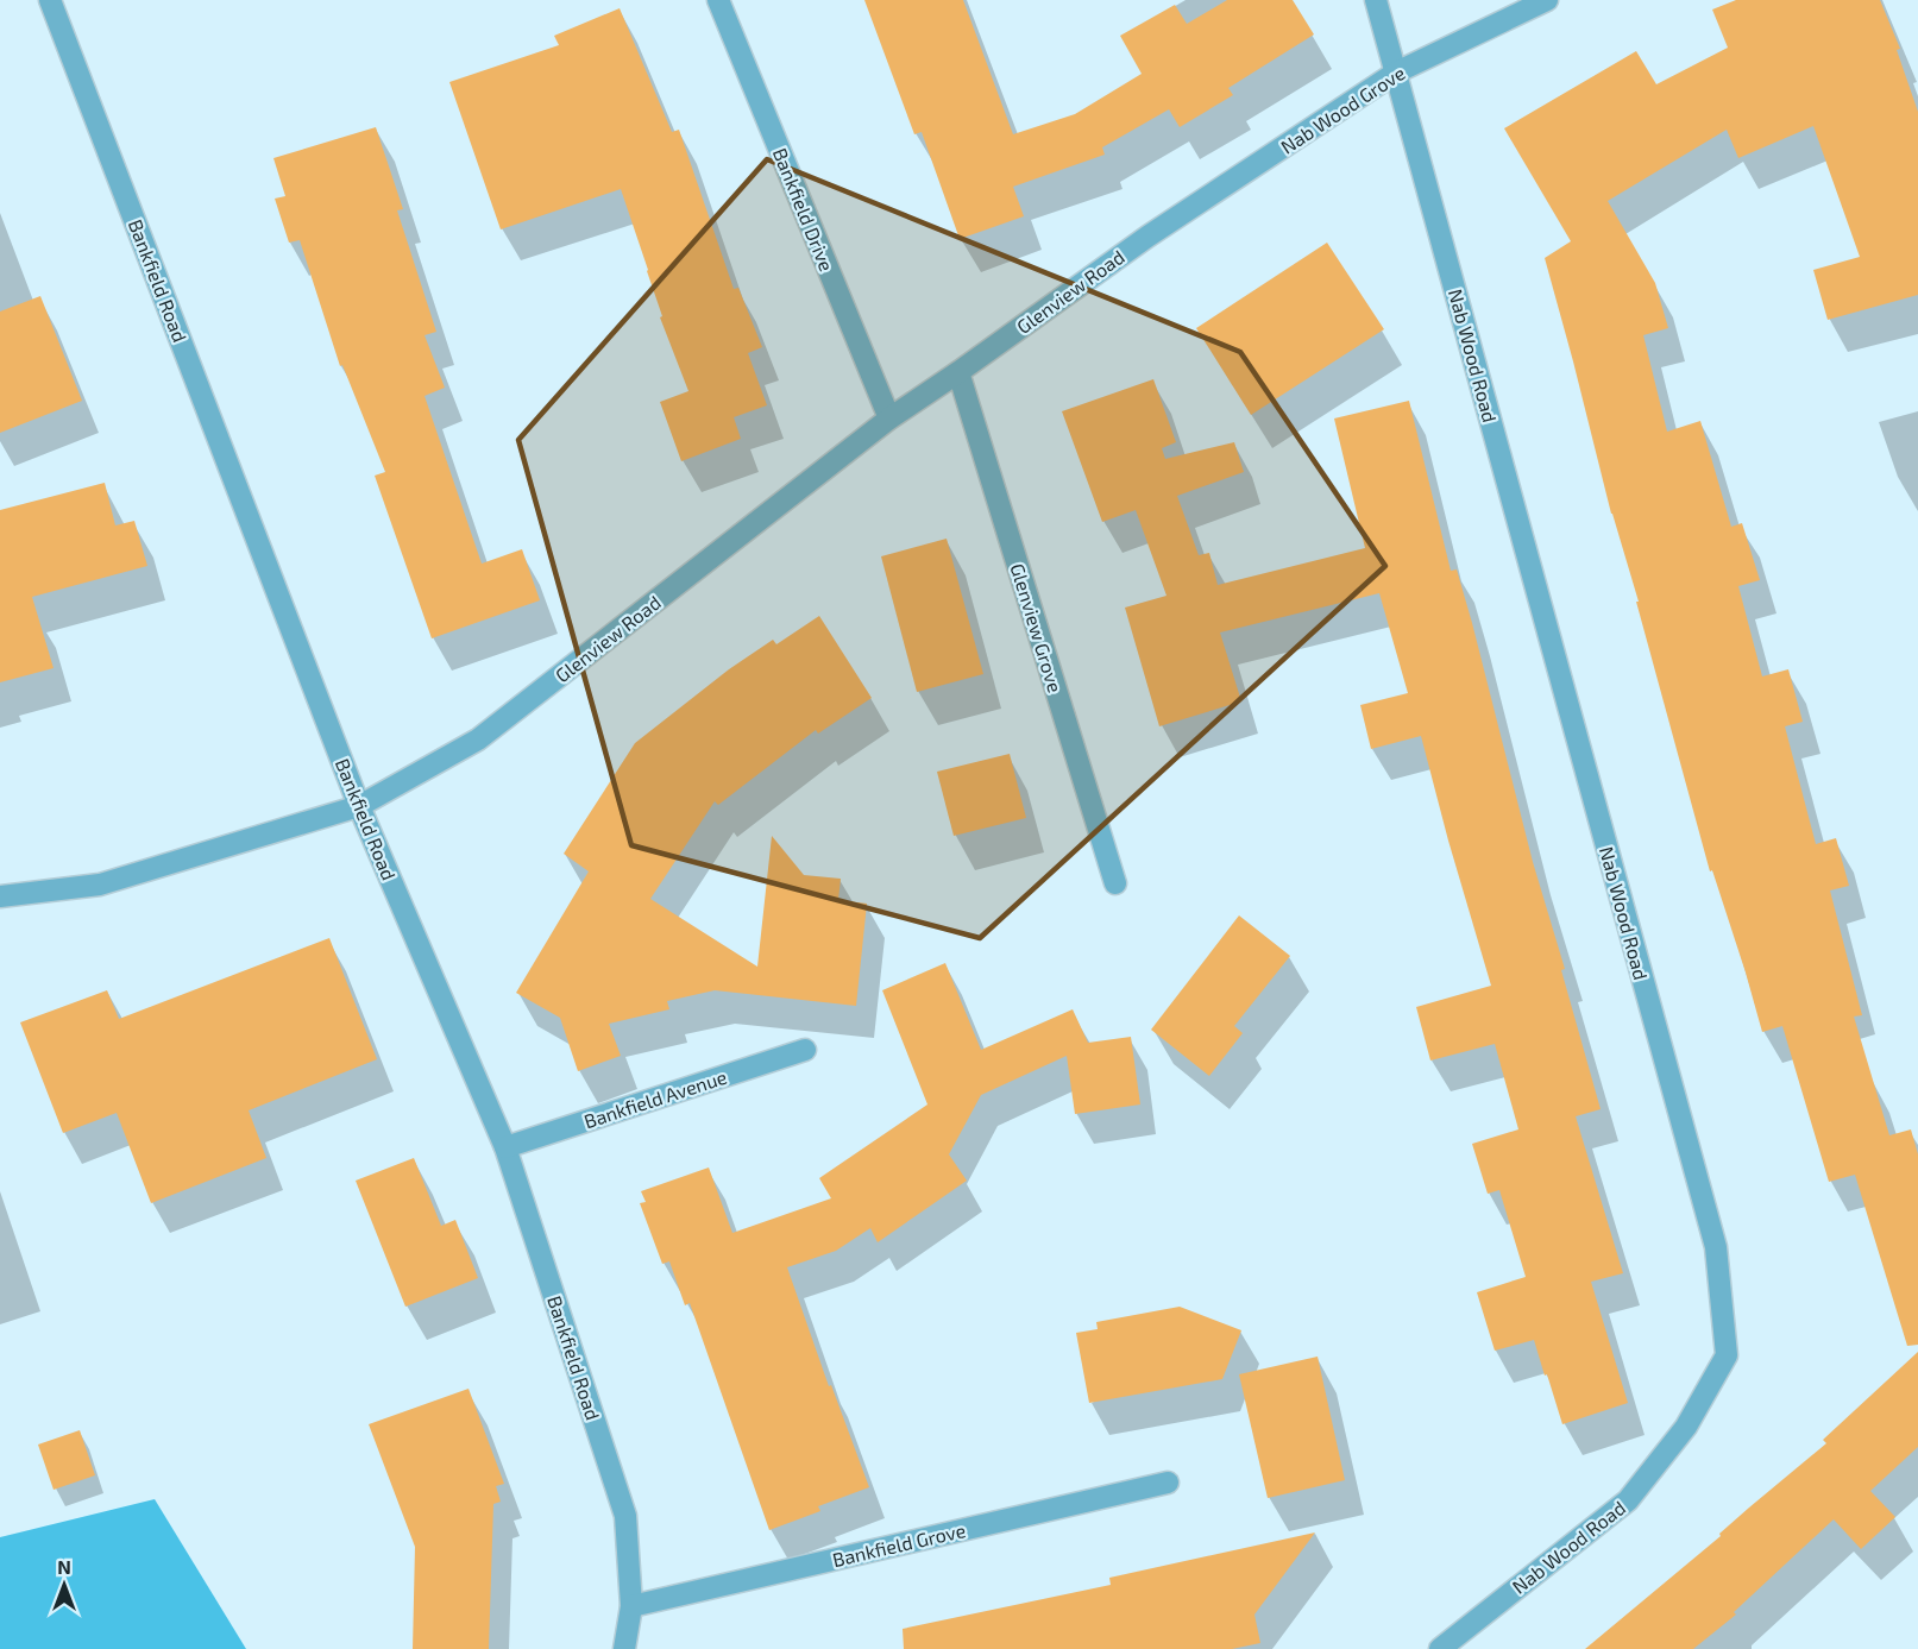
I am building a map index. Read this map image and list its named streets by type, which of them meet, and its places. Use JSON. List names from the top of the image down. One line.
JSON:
{"streets":{"street":["Nab Wood Grove","Bankfield Drive","Bankfield Road","Glenview Road","Nab Wood Road","Glenview Grove","Bankfield Avenue","Bankfield Grove"]},"crossings":[["Nab Wood Grove","Glenview Road"],["Nab Wood Grove","Nab Wood Road"],["Bankfield Drive","Glenview Road"],["Bankfield Road","Glenview Road"],["Bankfield Road","Bankfield Avenue"],["Bankfield Road","Bankfield Grove"],["Glenview Road","Glenview Grove"]],"north":"top"}
